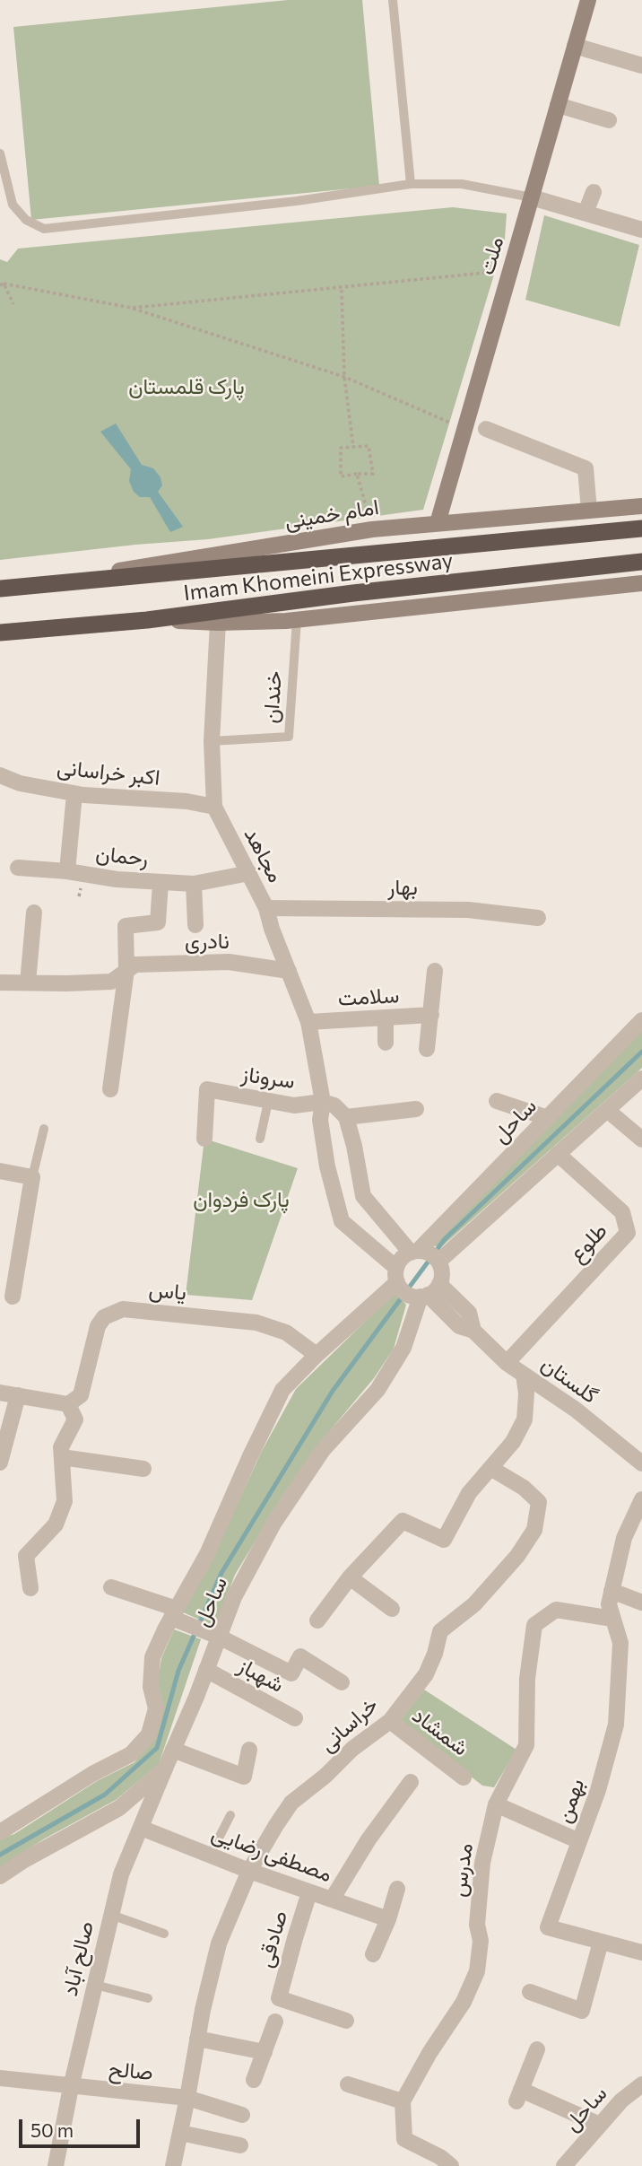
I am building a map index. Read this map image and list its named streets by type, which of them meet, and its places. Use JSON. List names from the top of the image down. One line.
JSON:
{"streets":{"highway":["Imam Khomeini Expressway"],"main road":["ملت","امام خمینی"],"street":["اکبر خراسانی","مجاهد","رحمان","بهار","نادری","سلامت","سروناز","ساحل","طلوع","یاس","گلستان","شهباز","خراسانی","شمشاد","بهمن","مصطفی رضایی","مدرس","صادقی","صالح آباد","صالح"],"lane":["خندان"]},"crossings":[["ملت","امام خمینی"],["امام خمینی","Imam Khomeini Expressway"],["خندان","مجاهد"],["اکبر خراسانی","مجاهد"],["اکبر خراسانی","رحمان"],["مجاهد","رحمان"],["مجاهد","بهار"],["مجاهد","نادری"],["مجاهد","سلامت"],["مجاهد","سروناز"],["مجاهد","ساحل"],["مجاهد","گلستان"],["رحمان","نادری"],["ساحل","یاس"],["ساحل","گلستان"],["ساحل","شهباز"],["ساحل","صالح آباد"],["طلوع","گلستان"],["خراسانی","شمشاد"],["خراسانی","مصطفی رضایی"],["بهمن","مدرس"],["مصطفی رضایی","صادقی"],["مصطفی رضایی","صالح آباد"],["صالح آباد","صالح"]],"parks":["پارک قلمستان","پارک فردوان"],"scale_bar":"50 m"}
